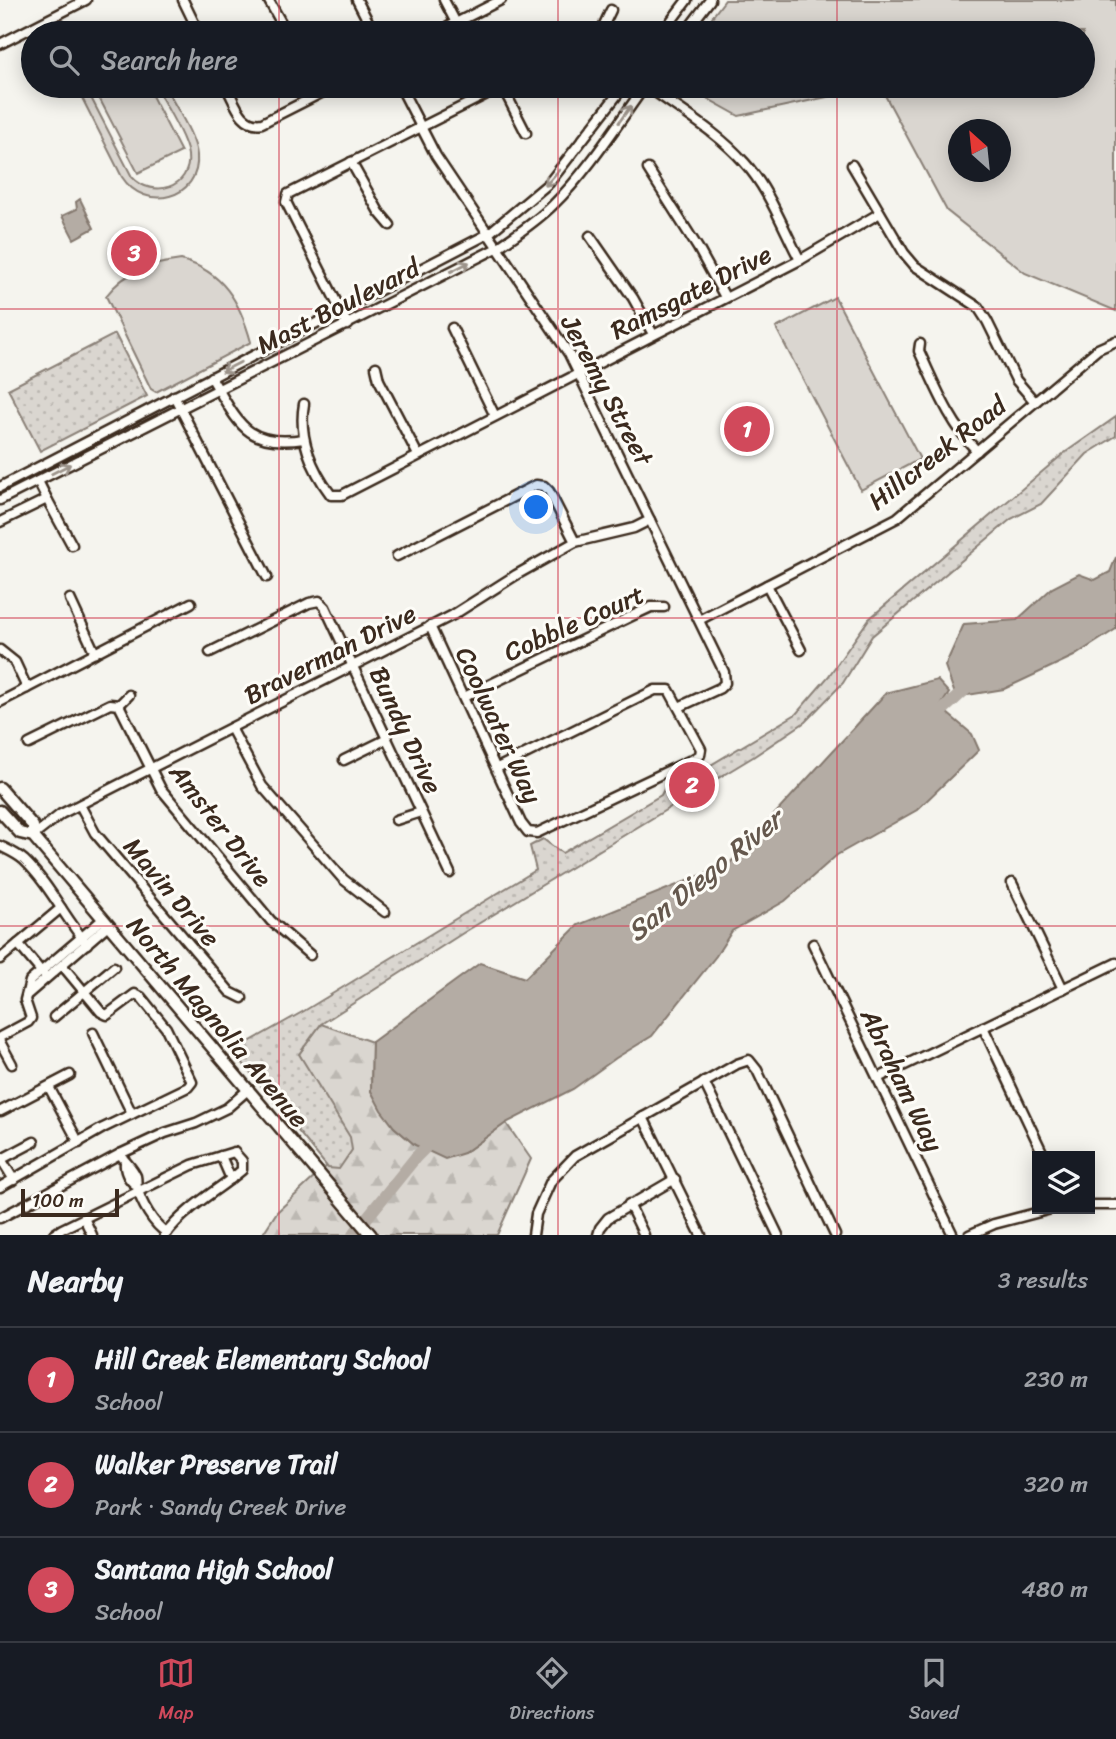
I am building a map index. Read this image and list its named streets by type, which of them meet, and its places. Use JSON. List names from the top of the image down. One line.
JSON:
{"streets":{"main road":["North Magnolia Avenue"],"street":["Ramsgate Drive","Mast Boulevard","Jeremy Street","Hillcreek Road","Cobble Court","Braverman Drive","Coolwater Way","Bundy Drive","Amster Drive","Mavin Drive","Abraham Way"]},"crossings":[["Ramsgate Drive","Jeremy Street"],["Mast Boulevard","Jeremy Street"],["Jeremy Street","Hillcreek Road"],["Jeremy Street","Braverman Drive"],["Jeremy Street","Coolwater Way"],["Cobble Court","Coolwater Way"],["Braverman Drive","Coolwater Way"],["Braverman Drive","Bundy Drive"],["Braverman Drive","Amster Drive"],["Braverman Drive","Mavin Drive"],["Braverman Drive","North Magnolia Avenue"]],"water":["San Diego River"],"scale_bar":"100 m","north":"top left","page":{"search":"Search here","pins":["3","1","2"],"scale":"100 m","heading":["Nearby","3 results"],"list":[{"mark":"1","name":"Hill Creek Elementary School","note":"School","value":"230 m"},{"mark":"2","name":"Walker Preserve Trail","note":"Park · Sandy Creek Drive","value":"320 m"},{"mark":"3","name":"Santana High School","note":"School","value":"480 m"}],"nav":["Map","Directions","Saved"]}}
